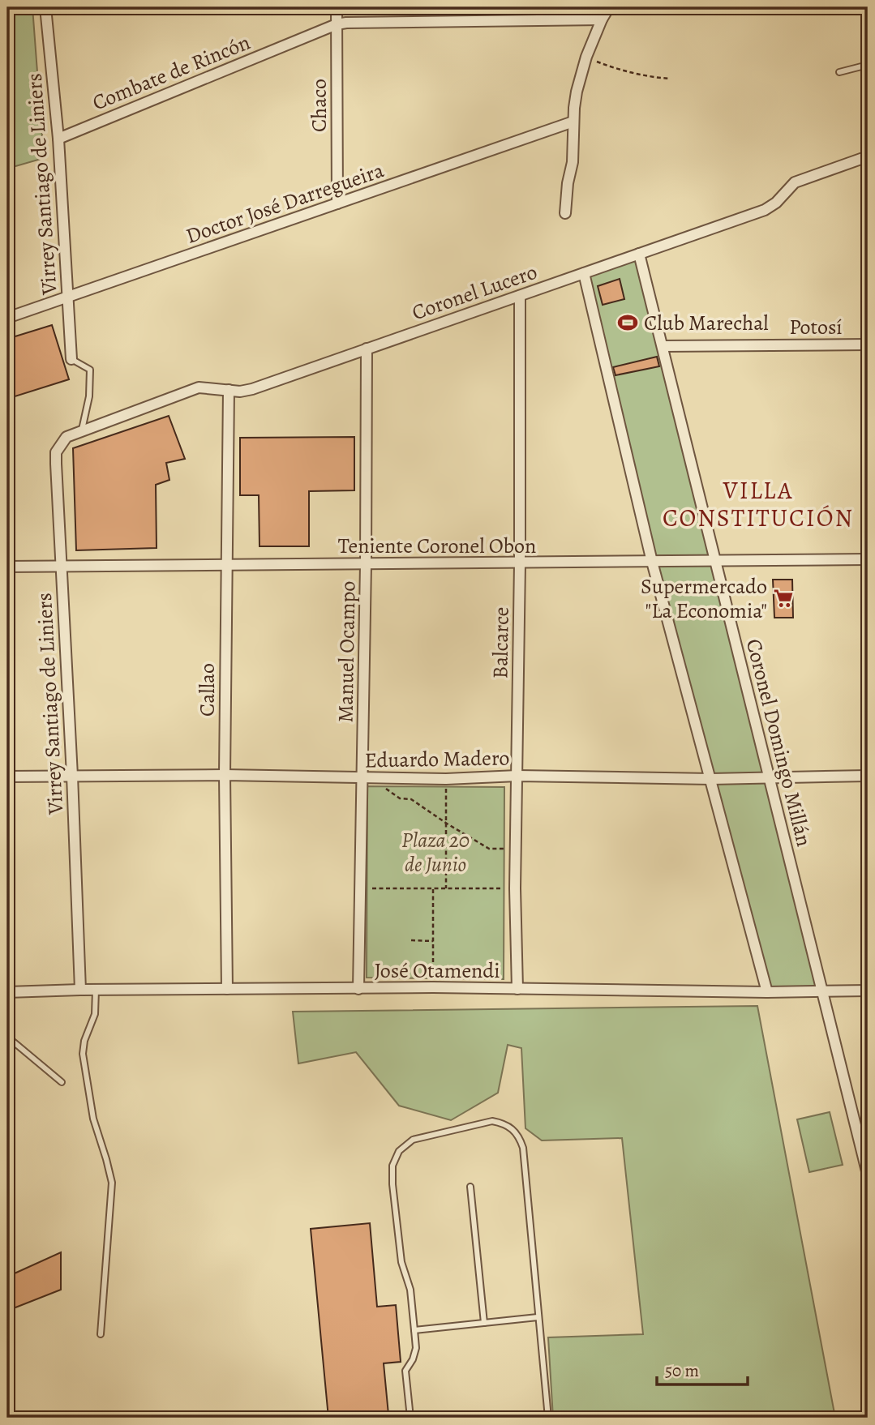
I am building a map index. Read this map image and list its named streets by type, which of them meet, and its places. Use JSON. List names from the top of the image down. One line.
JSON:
{"streets":{"street":["Combate de Rincón","Chaco","Virrey Santiago de Liniers","Doctor José Darregueira","Coronel Lucero","Potosí","Teniente Coronel Obon","Balcarce","Manuel Ocampo","Callao","Coronel Domingo Millán","Eduardo Madero","José Otamendi"]},"crossings":[["Combate de Rincón","Chaco"],["Combate de Rincón","Virrey Santiago de Liniers"],["Chaco","Doctor José Darregueira"],["Virrey Santiago de Liniers","Doctor José Darregueira"],["Virrey Santiago de Liniers","Coronel Lucero"],["Virrey Santiago de Liniers","Teniente Coronel Obon"],["Virrey Santiago de Liniers","Eduardo Madero"],["Virrey Santiago de Liniers","José Otamendi"],["Coronel Lucero","Balcarce"],["Coronel Lucero","Manuel Ocampo"],["Coronel Lucero","Callao"],["Coronel Lucero","Coronel Domingo Millán"],["Potosí","Coronel Domingo Millán"],["Teniente Coronel Obon","Balcarce"],["Teniente Coronel Obon","Manuel Ocampo"],["Teniente Coronel Obon","Callao"],["Teniente Coronel Obon","Coronel Domingo Millán"],["Balcarce","Eduardo Madero"],["Balcarce","José Otamendi"],["Manuel Ocampo","Eduardo Madero"],["Manuel Ocampo","José Otamendi"],["Callao","Eduardo Madero"],["Callao","José Otamendi"],["Coronel Domingo Millán","Eduardo Madero"],["Coronel Domingo Millán","José Otamendi"]],"districts":["VILLA CONSTITUCIÓN"],"parks":["Plaza 20 de Junio"],"places":{"sports":["Club Marechal"],"supermarket":["Supermercado \"La Economia\""]},"scale_bar":"50 m"}
